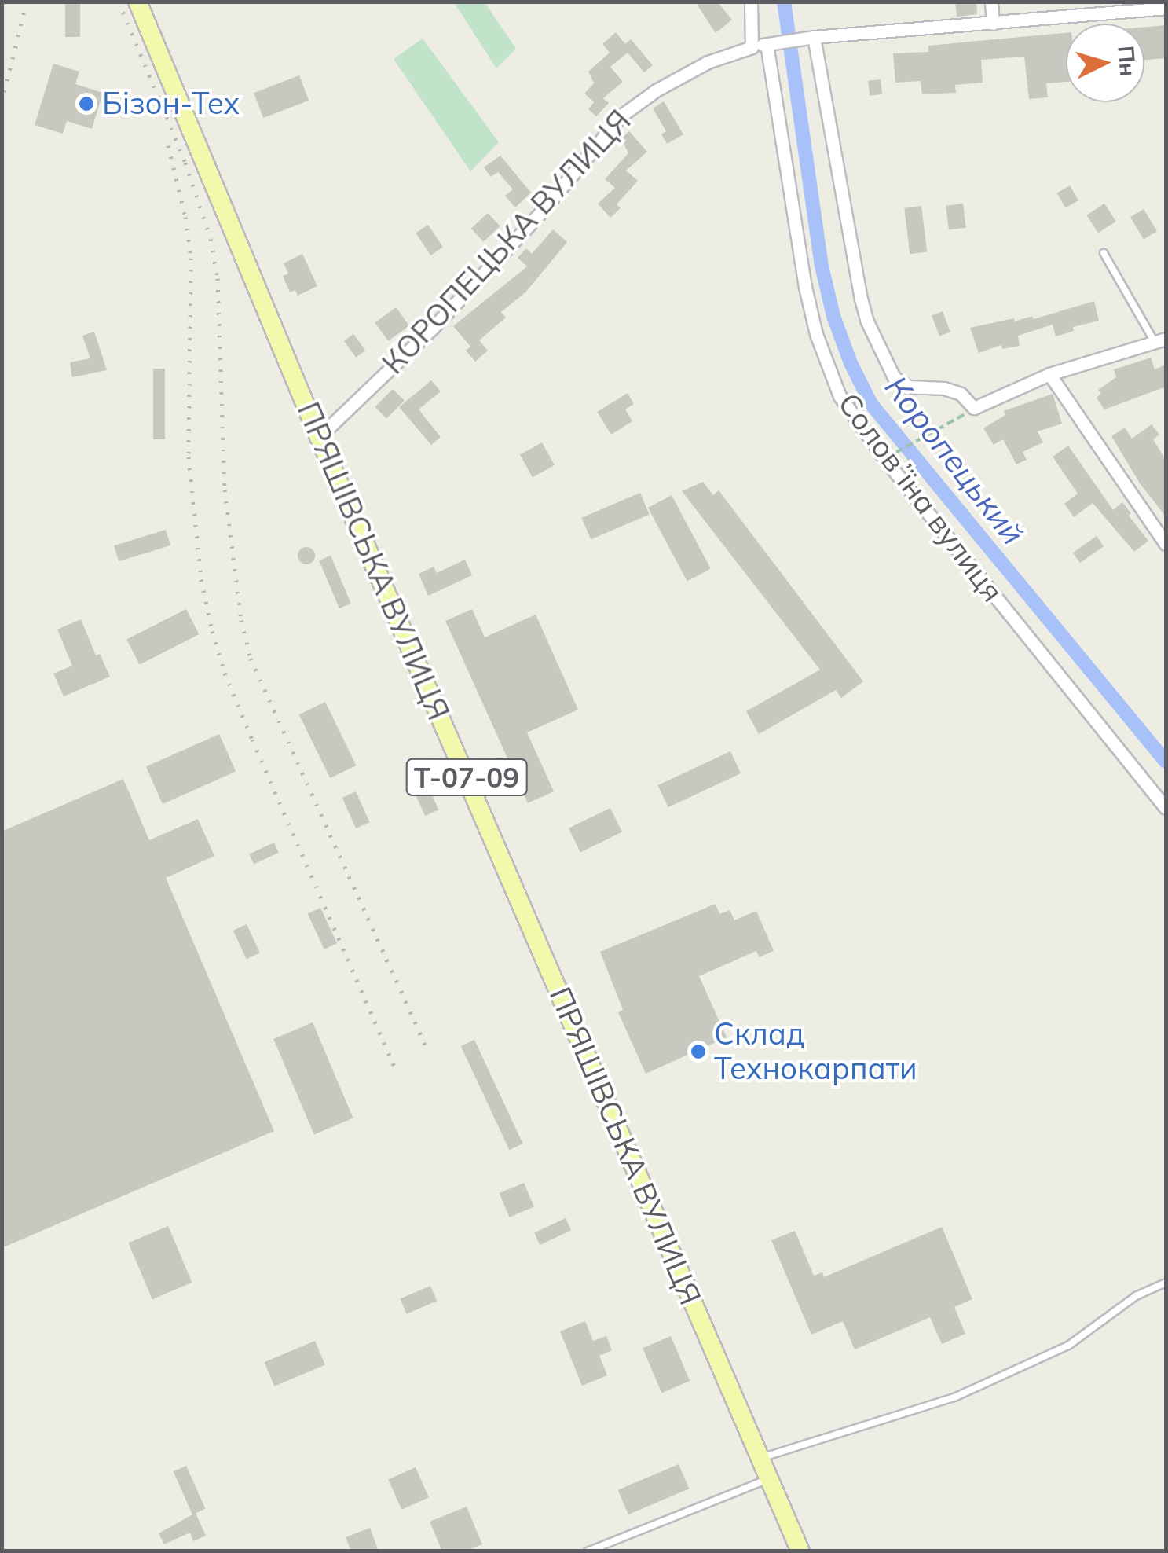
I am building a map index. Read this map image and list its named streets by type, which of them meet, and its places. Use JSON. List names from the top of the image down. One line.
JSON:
{"streets":{"main road":["ПРЯШІВСЬКА ВУЛИЦЯ","Т-07-09"],"street":["КОРОПЕЦЬКА ВУЛИЦЯ","Соловʼїна вулиця"]},"crossings":[["КОРОПЕЦЬКА ВУЛИЦЯ","Соловʼїна вулиця"],["КОРОПЕЦЬКА ВУЛИЦЯ","ПРЯШІВСЬКА ВУЛИЦЯ"]],"water":["Коропецький"],"places":["Бізон-Тех","Склад Технокарпати"],"north":"right"}
